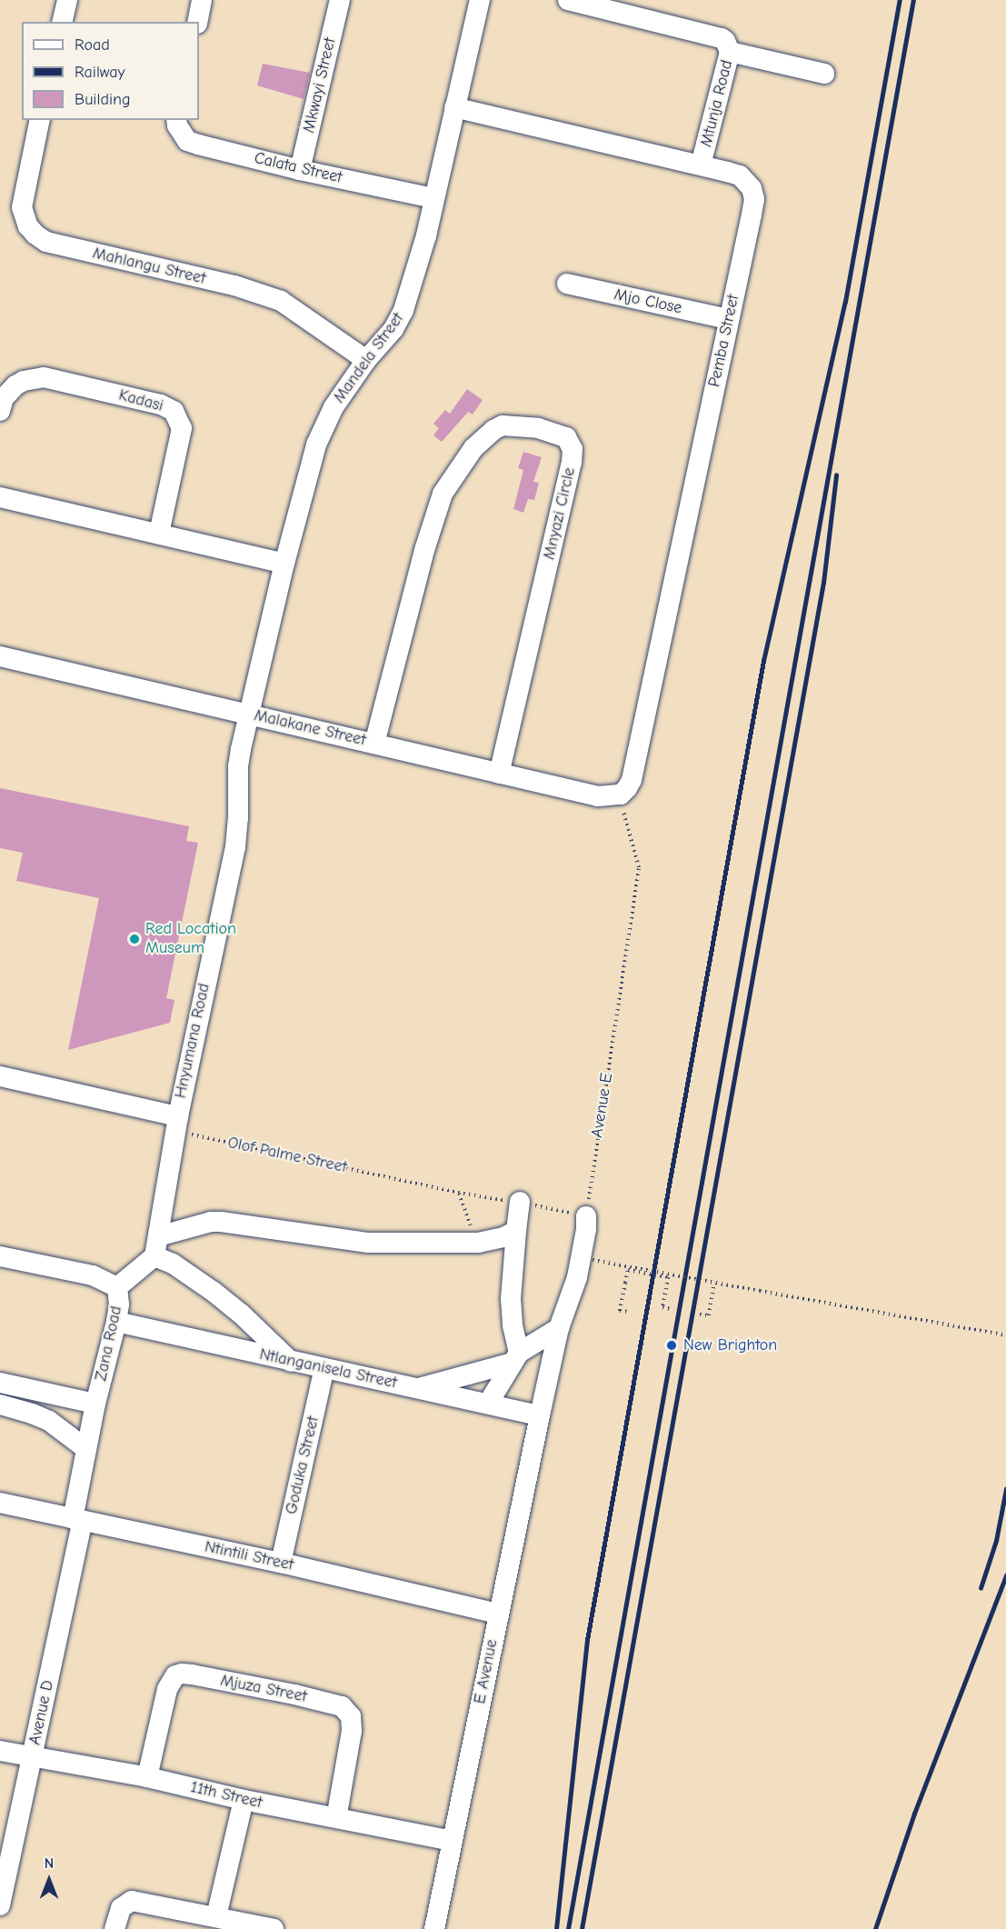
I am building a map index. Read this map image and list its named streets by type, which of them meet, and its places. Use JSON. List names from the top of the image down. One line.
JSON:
{"streets":{"street":["Mkwayi Street","Mtunja Road","Calata Street","Mahlangu Street","Mjo Close","Pemba Street","Mandela Street","Kadasi","Mnyazi Circle","Malakane Street","Hnyumana Road","Zana Road","Ntlanganisela Street","Goduka Street","Ntintili Street","E Avenue","Mjuza Street","Avenue D","11th Street"],"path":["Avenue E","Olof Palme Street"]},"crossings":[["Mkwayi Street","Calata Street"],["Mtunja Road","Pemba Street"],["Calata Street","Mandela Street"],["Mahlangu Street","Mandela Street"],["Mjo Close","Pemba Street"],["Pemba Street","Mandela Street"],["Pemba Street","Malakane Street"],["Pemba Street","Avenue E"],["Mandela Street","Malakane Street"],["Mandela Street","Hnyumana Road"],["Mnyazi Circle","Malakane Street"],["Malakane Street","Hnyumana Road"],["Malakane Street","Avenue E"],["Hnyumana Road","Olof Palme Street"],["Avenue E","Olof Palme Street"],["Zana Road","Ntlanganisela Street"],["Zana Road","Ntintili Street"],["Zana Road","Avenue D"],["Ntlanganisela Street","Goduka Street"],["Ntlanganisela Street","E Avenue"],["Goduka Street","Ntintili Street"],["Ntintili Street","E Avenue"],["Ntintili Street","Avenue D"],["E Avenue","11th Street"],["Mjuza Street","11th Street"],["Avenue D","11th Street"]],"places":["Red Location Museum","New Brighton"],"legend":["Road","Railway","Building"],"north":"top"}
